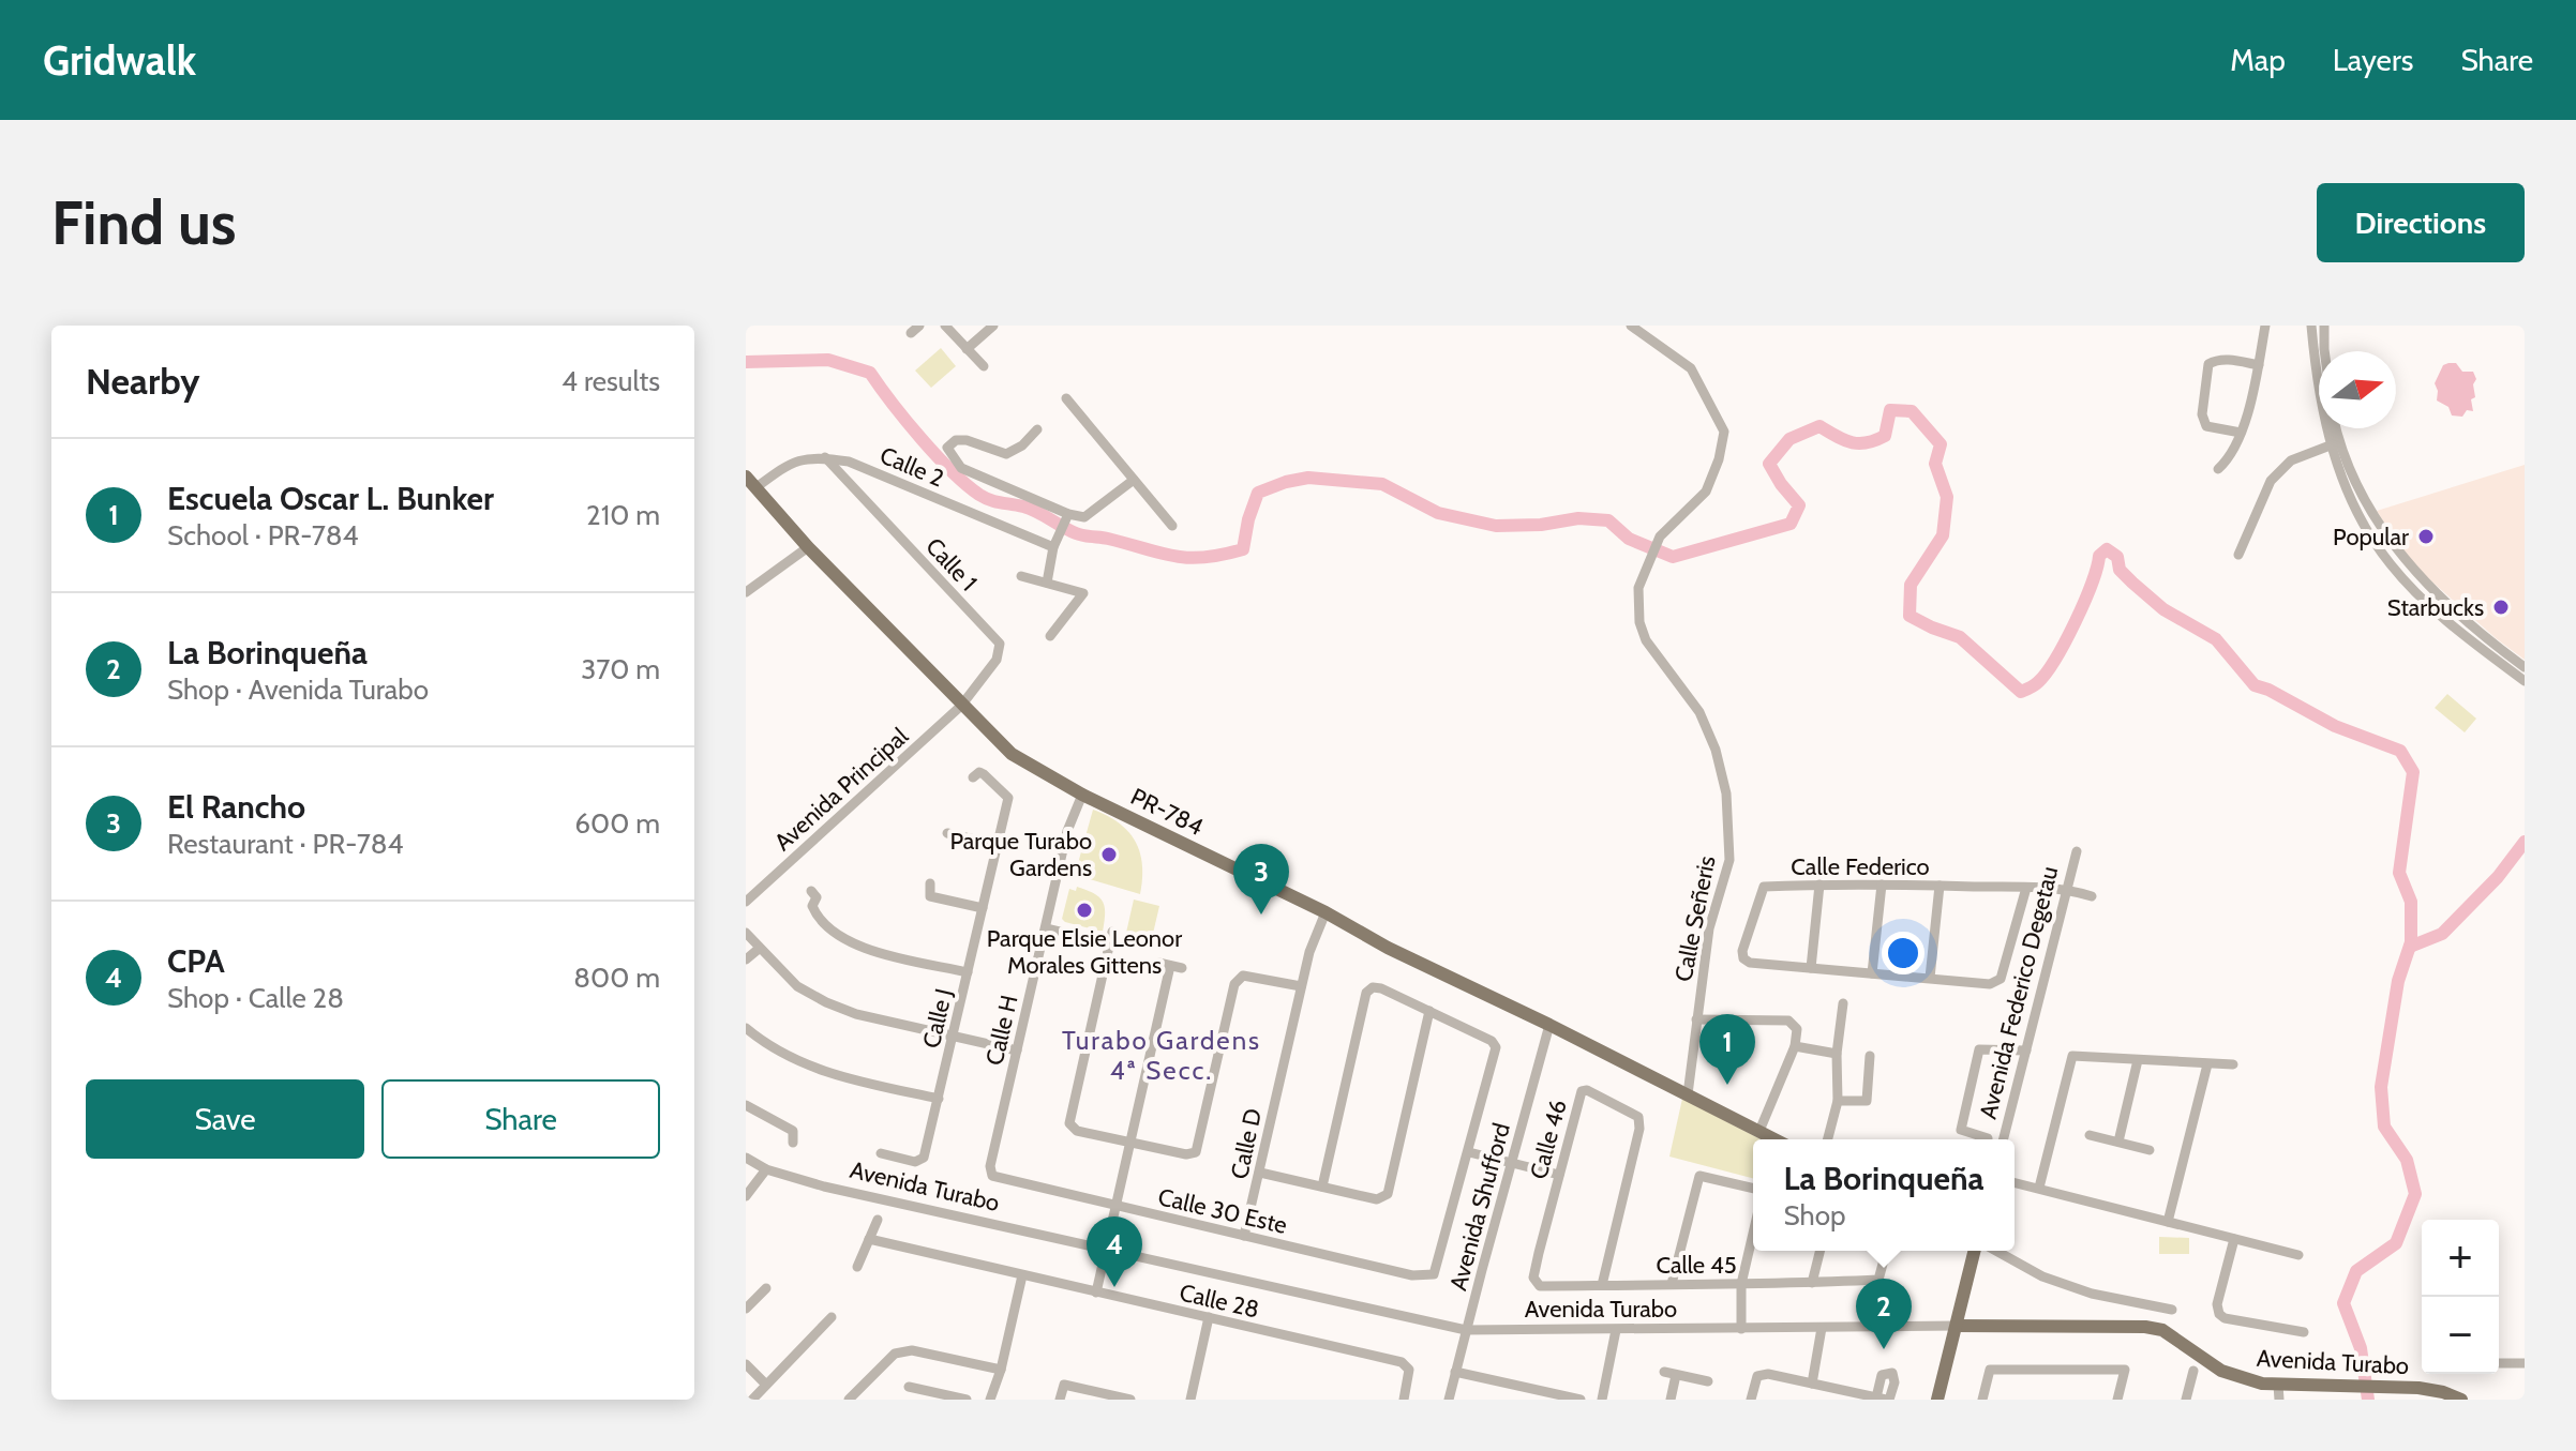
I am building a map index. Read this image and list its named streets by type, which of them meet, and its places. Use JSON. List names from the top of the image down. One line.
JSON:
{"streets":{"main road":["PR-784","Avenida Turabo"],"street":["Calle 2","Calle 1","Avenida Principal","Calle Federico","Calle Señeris","Avenida Federico Degetau","Calle J","Calle H","Calle 46","Calle D","Avenida Shufford","Calle 30 Este","Calle 45","Calle 28"]},"crossings":[["Calle 2","Calle 1"],["Calle 2","PR-784"],["Calle 1","Avenida Principal"],["Calle 1","PR-784"],["Avenida Principal","PR-784"],["PR-784","Calle Señeris"],["PR-784","Calle H"],["PR-784","Calle D"],["PR-784","Avenida Shufford"],["Calle Federico","Avenida Federico Degetau"],["Calle H","Calle 30 Este"],["Calle 46","Calle 45"],["Calle D","Calle 30 Este"],["Avenida Turabo","Avenida Shufford"]],"districts":["Turabo Gardens 4ª Secc."],"places":["Popular","Starbucks","Parque Turabo Gardens","Parque Elsie Leonor Morales Gittens"],"north":"right","page":{"header":"Gridwalk","nav":["Map","Layers","Share"],"buttons":["Directions",["Save","Share"]],"title":"Find us","heading":["Nearby","4 results"],"list":[{"mark":"1","name":"Escuela Oscar L. Bunker","note":"School · PR-784","value":"210 m"},{"mark":"2","name":"La Borinqueña","note":"Shop · Avenida Turabo","value":"370 m"},{"mark":"3","name":"El Rancho","note":"Restaurant · PR-784","value":"600 m"},{"mark":"4","name":"CPA","note":"Shop · Calle 28","value":"800 m"}],"pins":["3","1","4","2"],"popup":["La Borinqueña","Shop"],"map_buttons":["+","−"]}}
